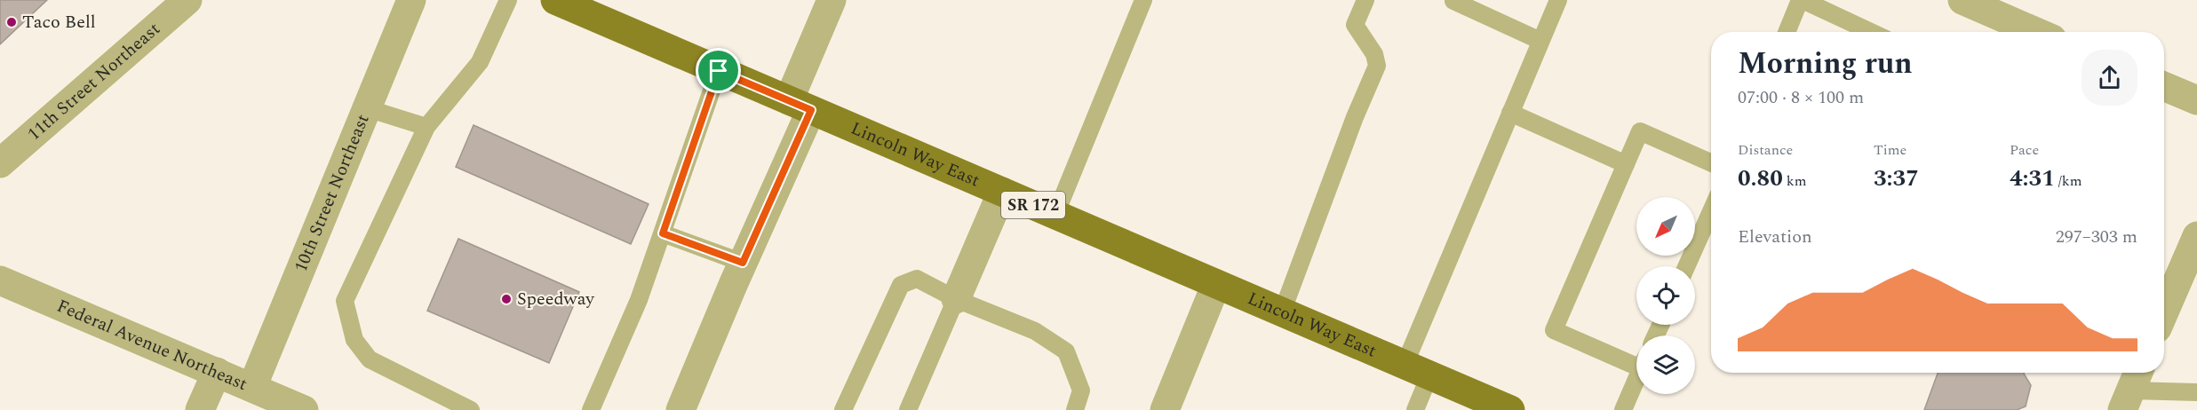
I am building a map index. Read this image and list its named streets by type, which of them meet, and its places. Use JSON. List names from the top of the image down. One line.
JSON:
{"streets":{"main road":["Lincoln Way East","SR 172"],"street":["11th Street Northeast","10th Street Northeast","Federal Avenue Northeast"]},"crossings":[["10th Street Northeast","Federal Avenue Northeast"]],"places":["Taco Bell","Speedway"],"north":"bottom left","page":{"heading":["Morning run","07:00 · 8 × 100 m"],"stats":[["Distance","0.80 km"],["Time","3:37"],["Pace","4:31 /km"]],"chart":["Elevation","297–303 m"]}}
